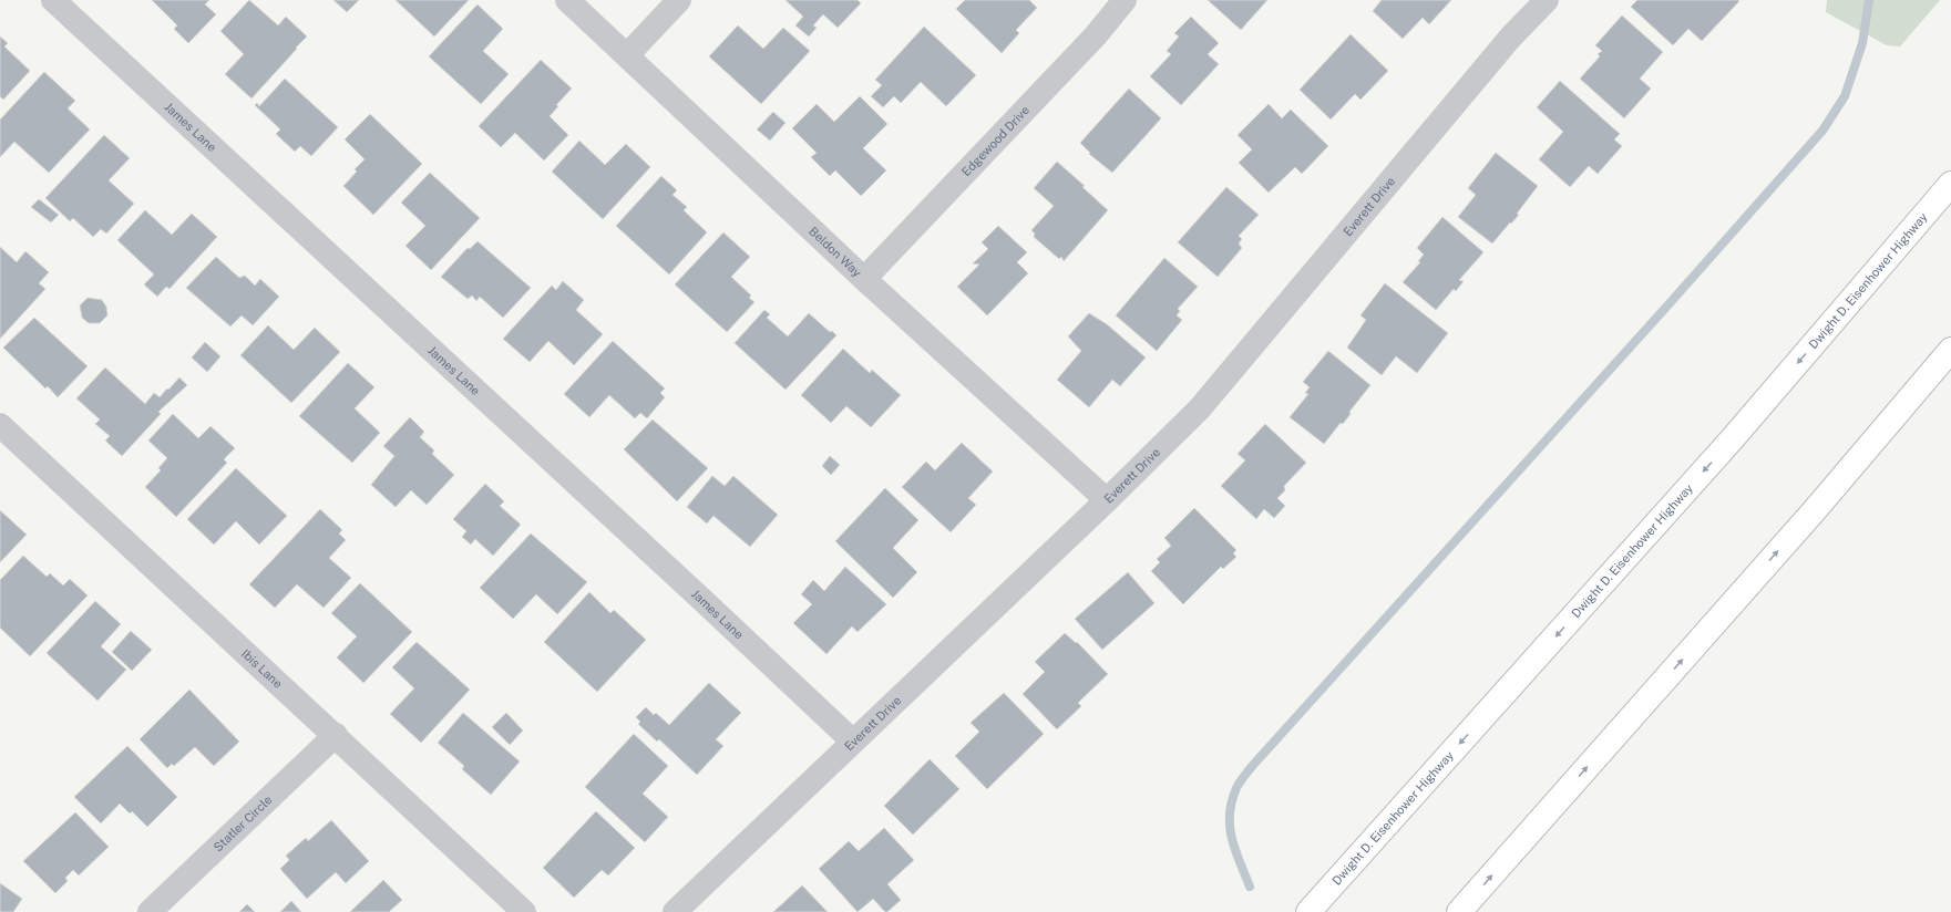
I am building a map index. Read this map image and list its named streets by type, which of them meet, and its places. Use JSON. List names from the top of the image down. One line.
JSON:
{"streets":{"highway":["Dwight D. Eisenhower Highway"],"street":["James Lane","Edgewood Drive","Everett Drive","Beldon Way","Ibis Lane","Statler Circle"]},"crossings":[["James Lane","Everett Drive"],["Edgewood Drive","Beldon Way"],["Everett Drive","Beldon Way"],["Ibis Lane","Statler Circle"]]}
